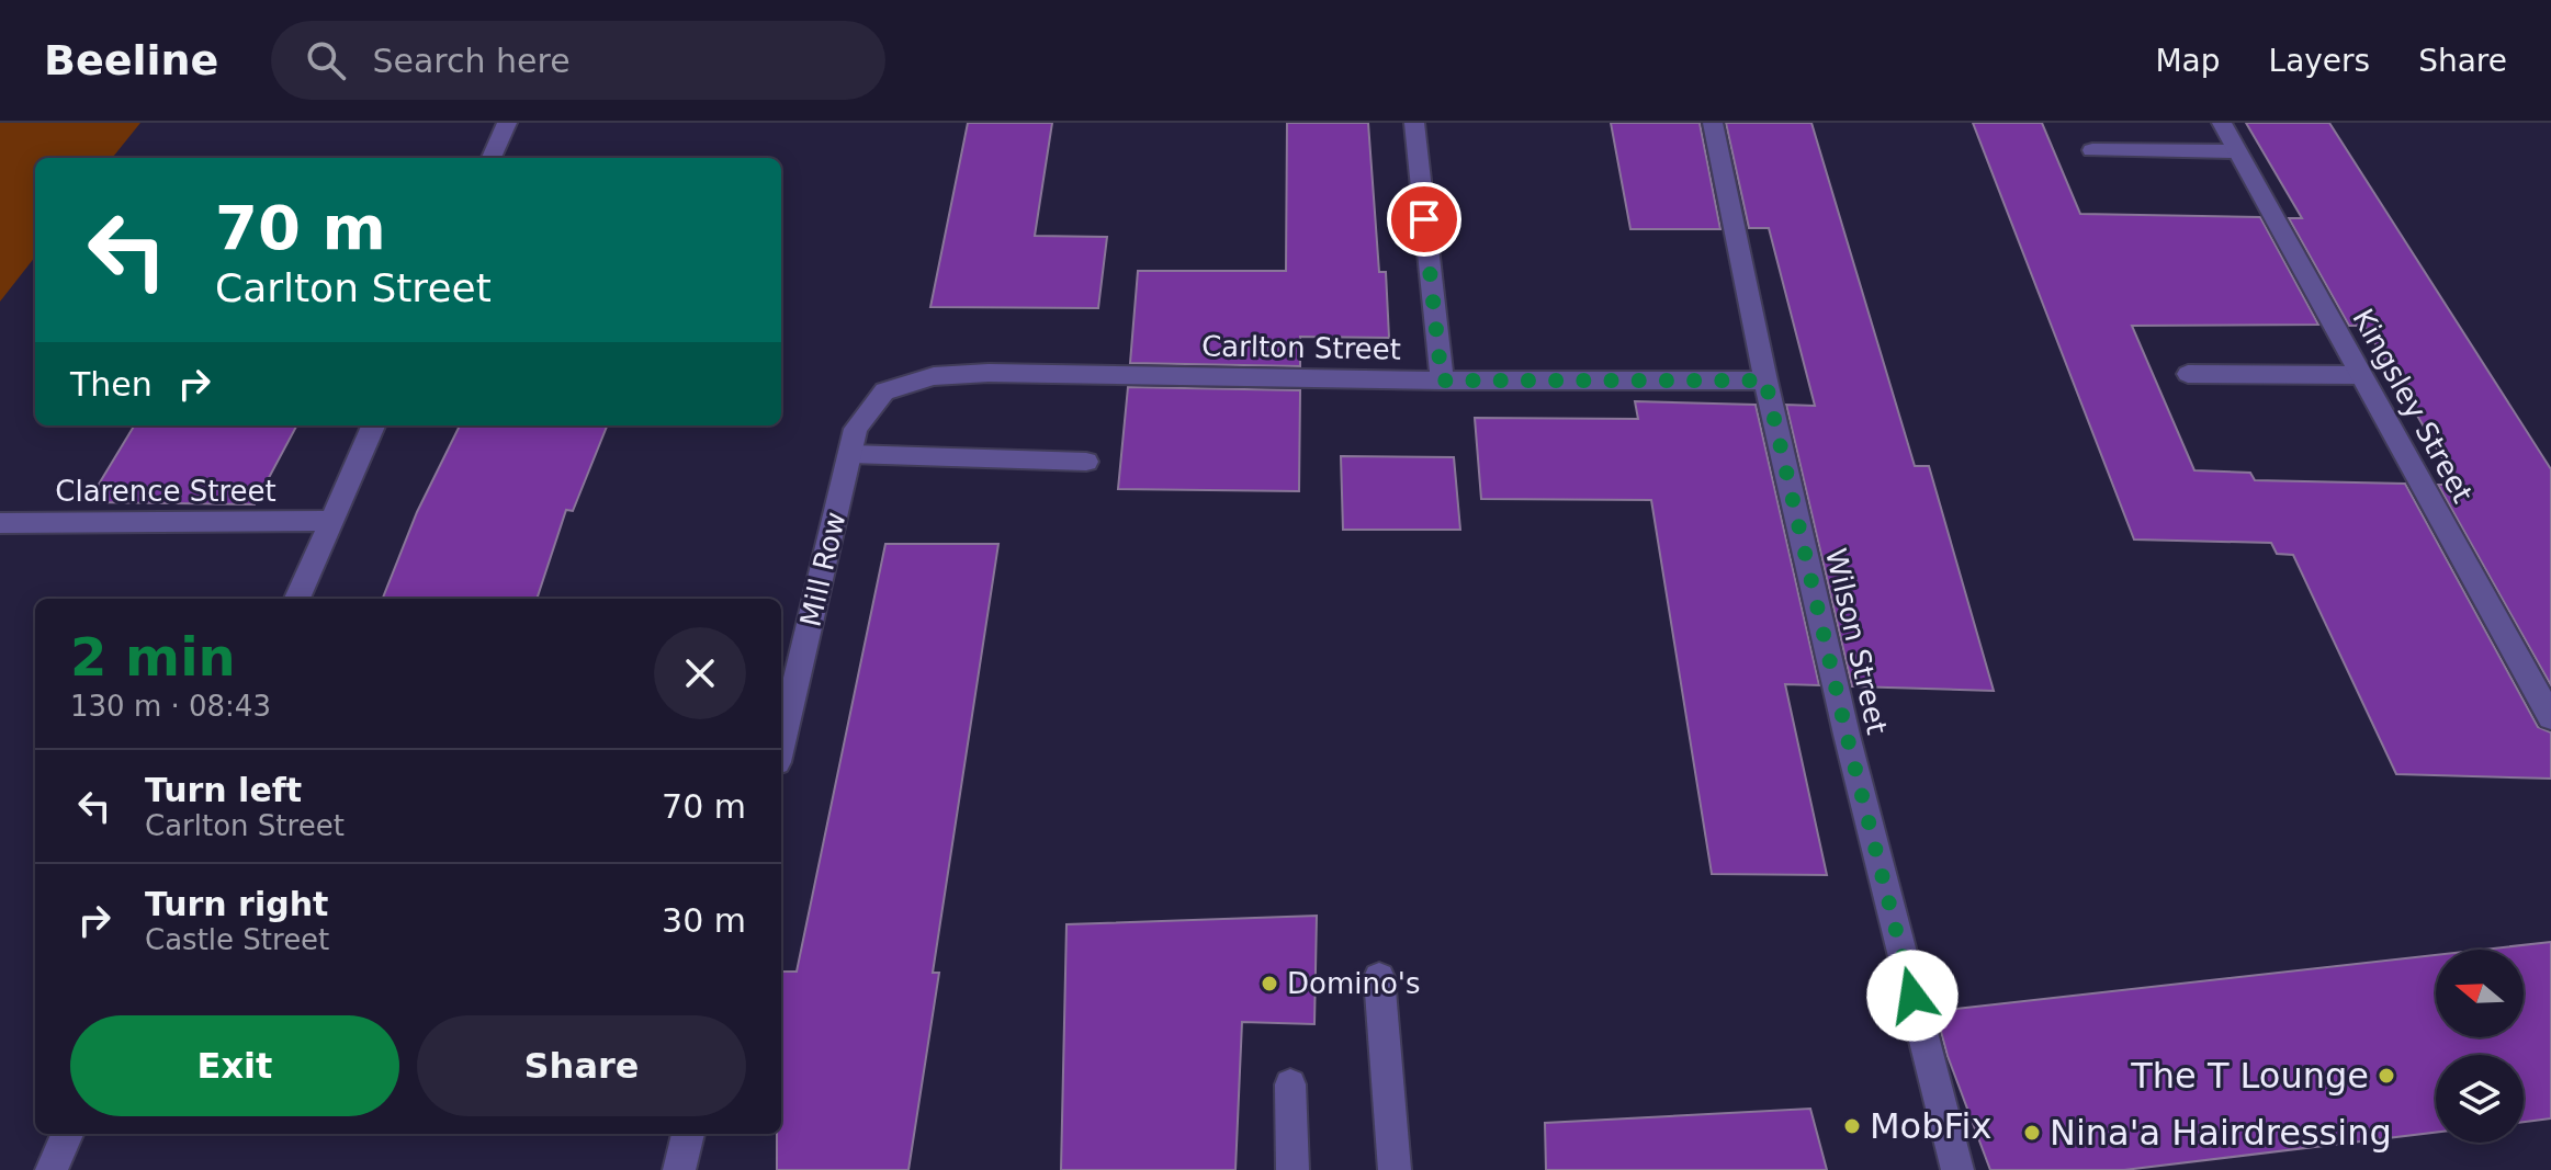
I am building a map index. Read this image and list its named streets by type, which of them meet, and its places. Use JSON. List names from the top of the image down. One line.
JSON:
{"streets":{"street":["Carlton Street","Kingsley Street","Clarence Street","Mill Row","Wilson Street"]},"crossings":[["Carlton Street","Mill Row"],["Carlton Street","Wilson Street"]],"places":["Domino's","The T Lounge","MobFix","Nina'a Hairdressing"],"north":"left","page":{"header":"Beeline","search":"Search here","nav":["Map","Layers","Share"],"turn":["70 m","Carlton Street"],"then":"Then","heading":["2 min","130 m · 08:43"],"list":[{"name":"Turn left","note":"Carlton Street","value":"70 m"},{"name":"Turn right","note":"Castle Street","value":"30 m"}],"buttons":["Exit","Share"]}}
